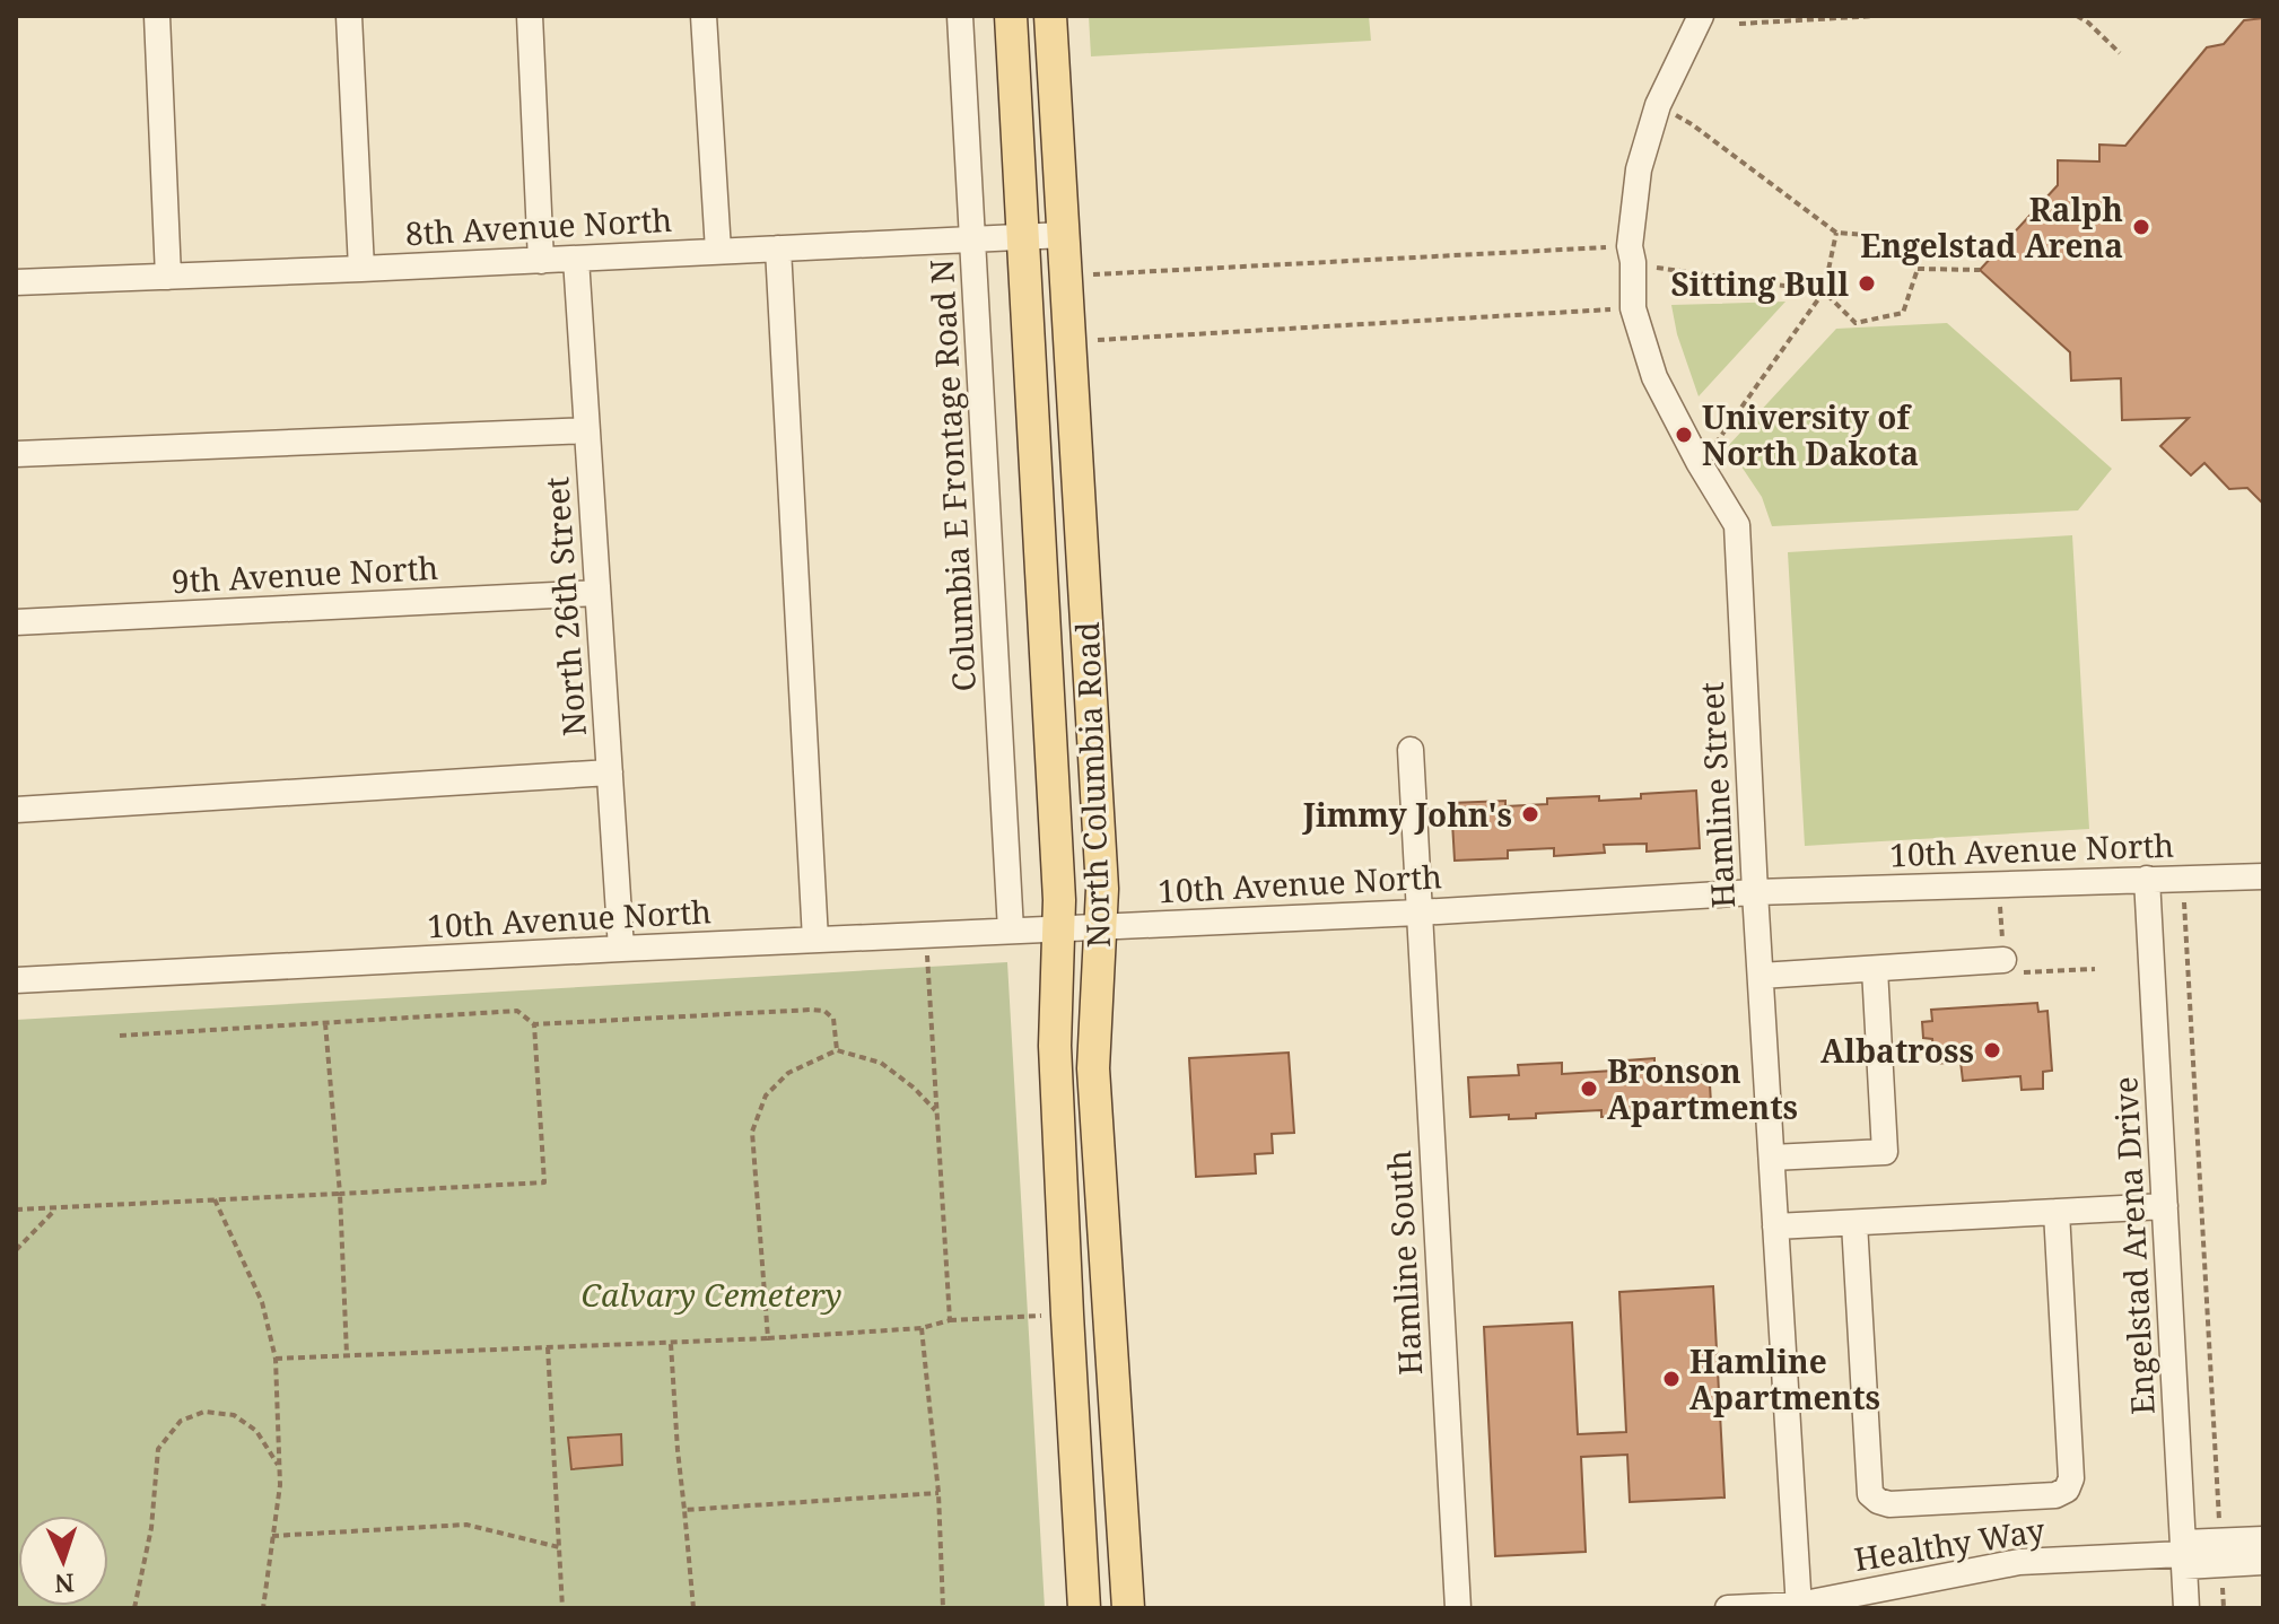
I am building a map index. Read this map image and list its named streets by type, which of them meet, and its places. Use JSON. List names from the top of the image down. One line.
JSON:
{"streets":{"main road":["North Columbia Road"],"street":["8th Avenue North","Columbia E Frontage Road N","9th Avenue North","North 26th Street","Hamline Street","10th Avenue North","Engelstad Arena Drive","Hamline South","Healthy Way"]},"crossings":[["8th Avenue North","Columbia E Frontage Road N"],["8th Avenue North","North 26th Street"],["8th Avenue North","North Columbia Road"],["Columbia E Frontage Road N","10th Avenue North"],["9th Avenue North","North 26th Street"],["North 26th Street","10th Avenue North"],["North Columbia Road","10th Avenue North"],["Hamline Street","10th Avenue North"],["Hamline Street","Healthy Way"],["10th Avenue North","Engelstad Arena Drive"],["10th Avenue North","Hamline South"],["Engelstad Arena Drive","Healthy Way"]],"parks":["Calvary Cemetery"],"places":["Ralph Engelstad Arena","Sitting Bull","University of North Dakota","Jimmy John's","Albatross","Bronson Apartments","Hamline Apartments"],"north":"bottom"}
